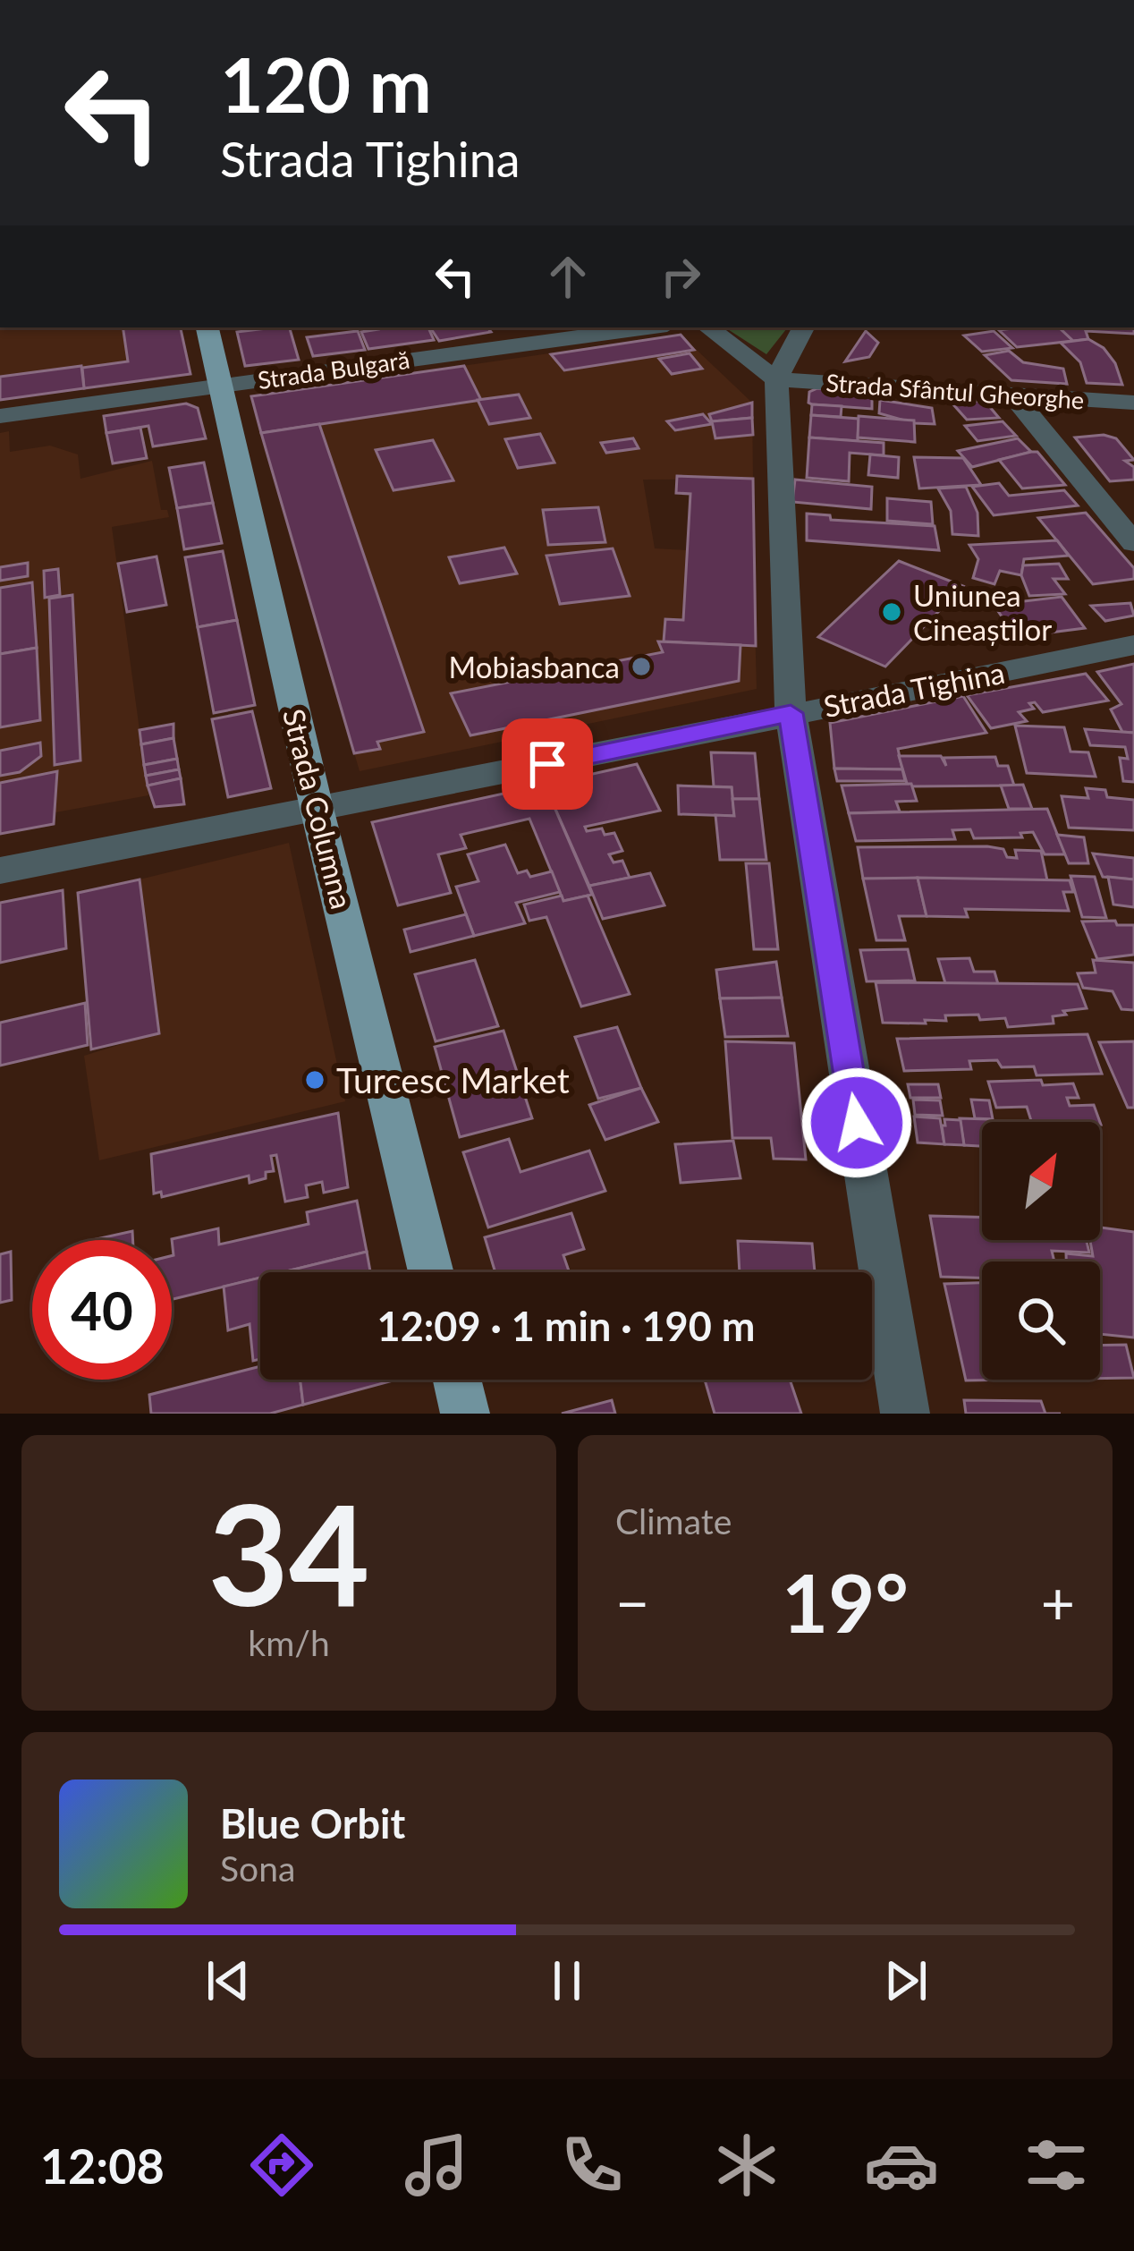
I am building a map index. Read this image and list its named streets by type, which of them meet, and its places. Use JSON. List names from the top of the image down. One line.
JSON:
{"streets":{"main road":["Strada Columna"],"street":["Strada Bulgară","Strada Sfântul Gheorghe","Strada Tighina"]},"crossings":[["Strada Bulgară","Strada Columna"],["Strada Tighina","Strada Columna"]],"places":["Uniunea Cineaștilor","Mobiasbanca","Turcesc Market"],"north":"top right","page":{"turn":["120 m","Strada Tighina"],"limit":"40","trip":"12:09 · 1 min · 190 m","tile":[["34","km/h"],"Climate"],"heat":["−","19°","+"],"song":["Blue Orbit","Sona"],"tabs":"12:08"}}
